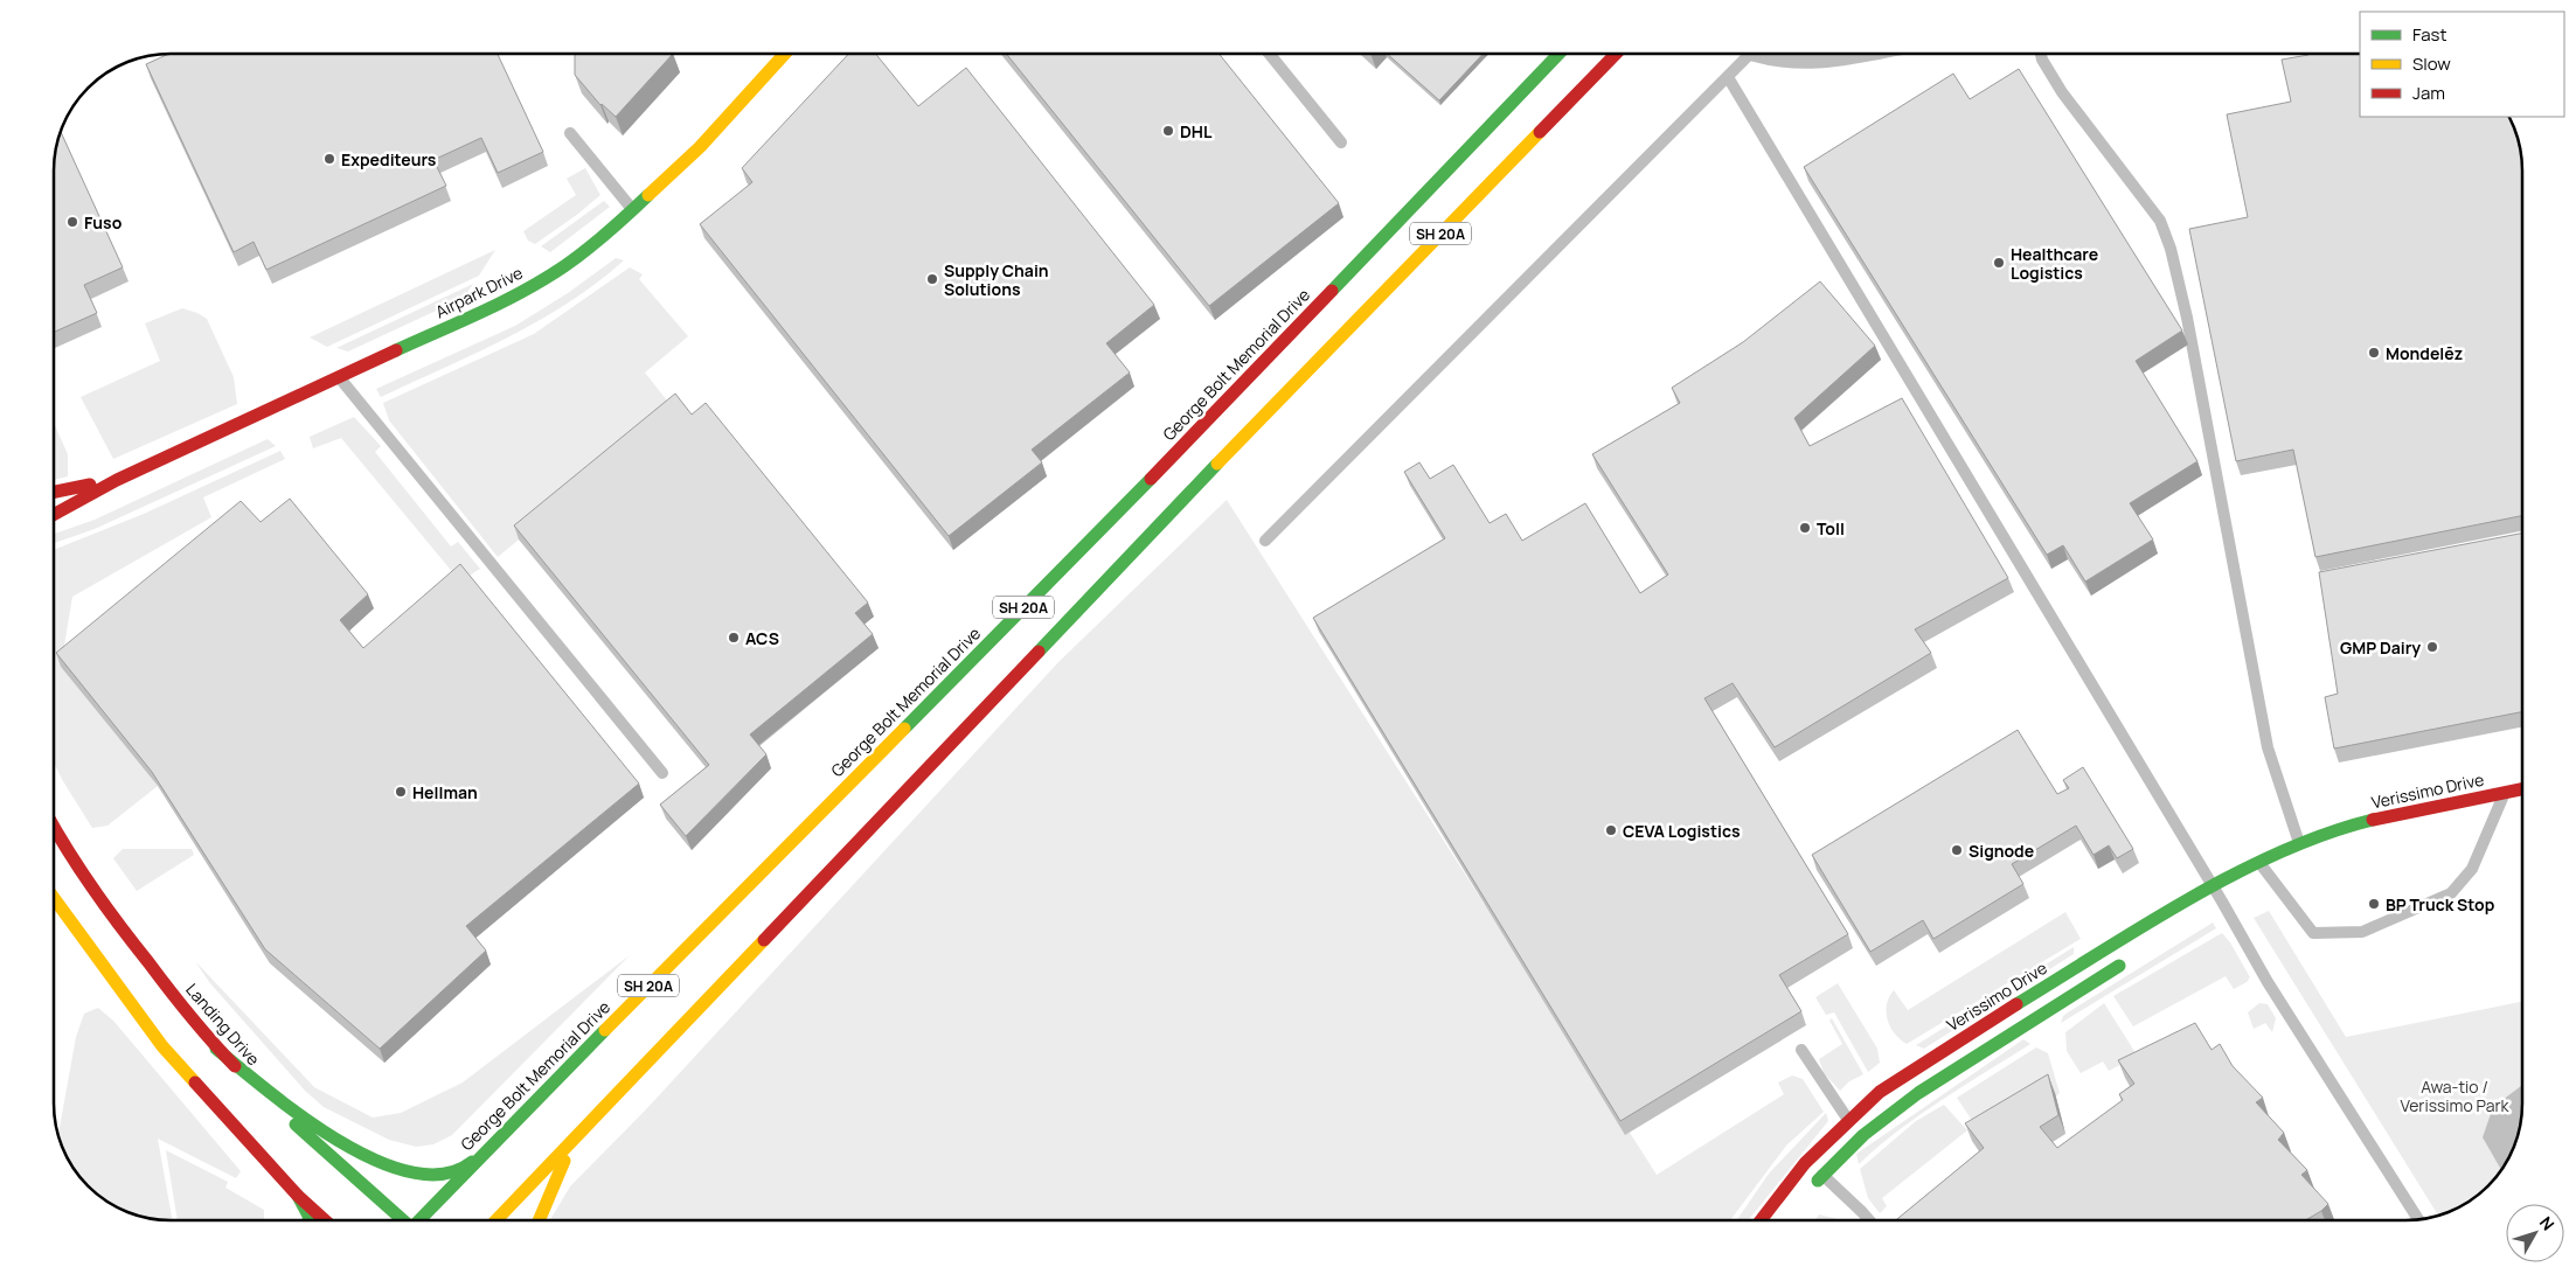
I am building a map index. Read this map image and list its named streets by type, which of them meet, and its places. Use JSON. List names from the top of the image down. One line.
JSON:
{"streets":{"main road":["SH 20A","Airpark Drive","George Bolt Memorial Drive","Verissimo Drive","Landing Drive"]},"parks":["Awa-tio / Verissimo Park"],"places":["DHL","Expediteurs","Fuso","Healthcare Logistics","Supply Chain Solutions","Mondelēz","Toll","ACS","GMP Dairy","Hellman","CEVA Logistics","Signode","BP Truck Stop"],"legend":["Fast","Slow","Jam"],"north":"top right"}
